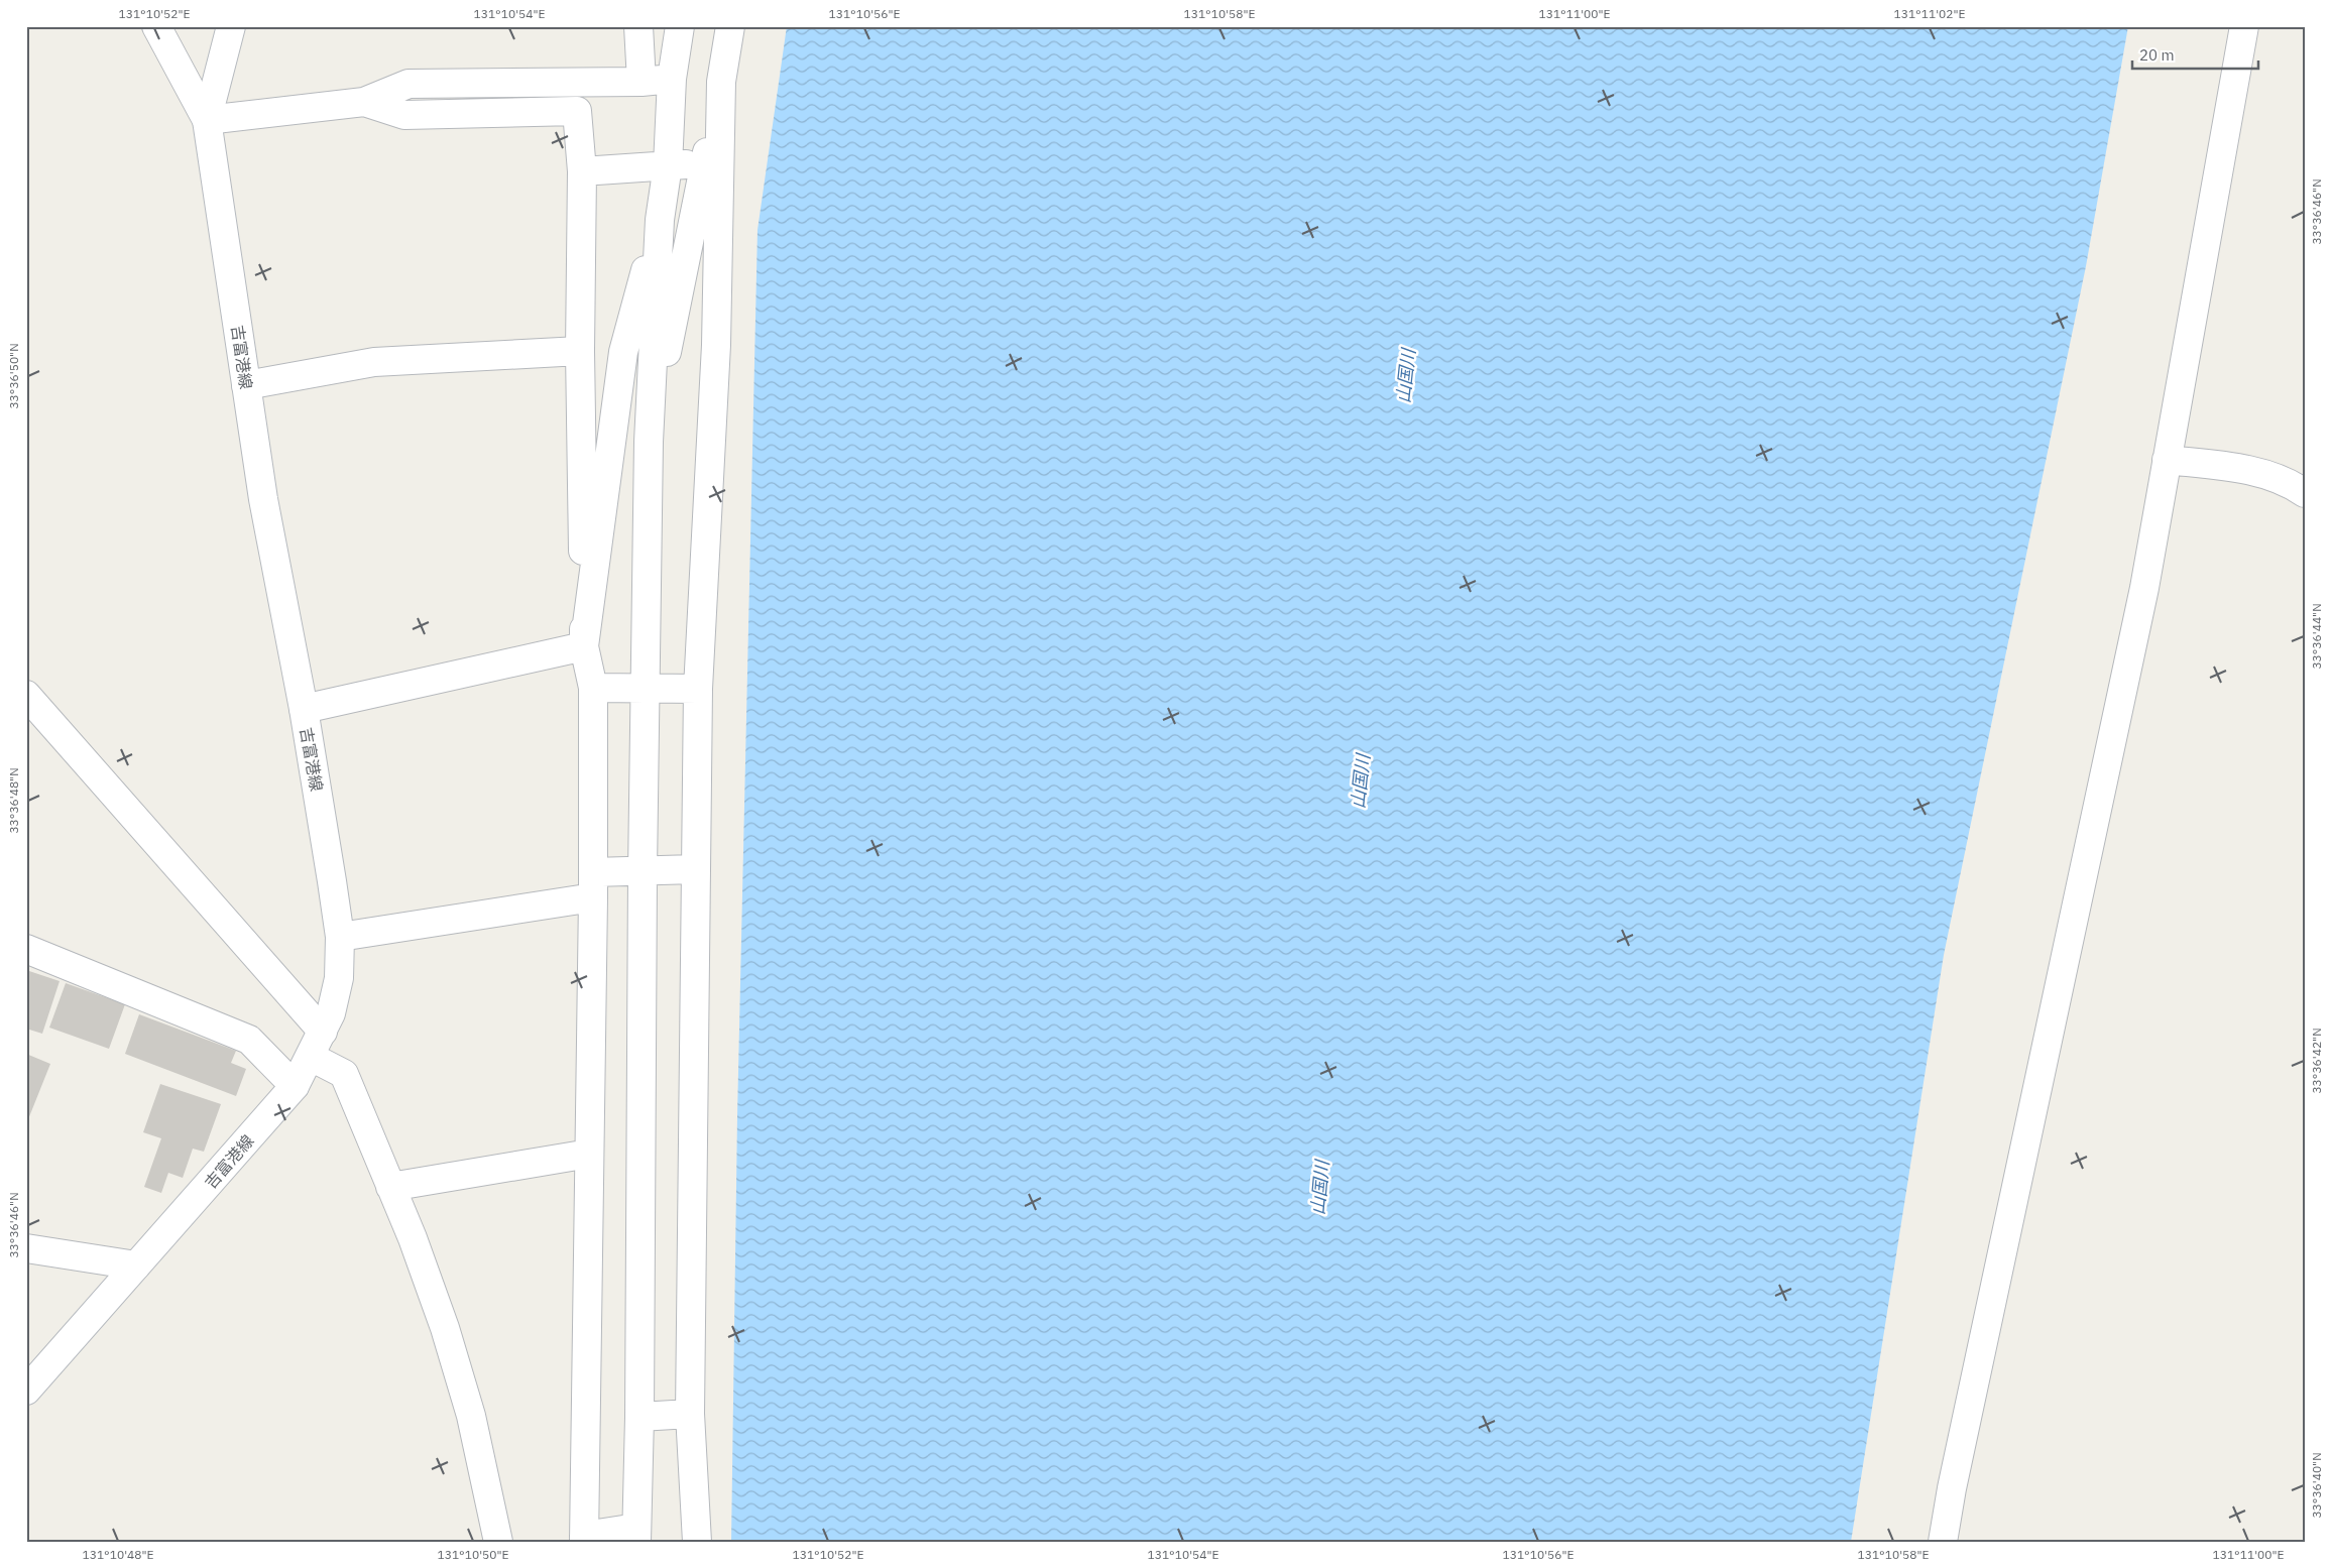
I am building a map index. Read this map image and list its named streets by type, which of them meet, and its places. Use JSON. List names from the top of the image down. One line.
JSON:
{"streets":{"street":["吉富港線"]},"water":["山国川"],"scale_bar":"20 m","coordinates":["131°10'52\"E","131°10'54\"E","131°10'56\"E","131°10'58\"E","131°11'00\"E","131°11'02\"E","33°36'46\"N","33°36'50\"N","33°36'44\"N","33°36'48\"N","33°36'42\"N","33°36'40\"N","131°10'48\"E","131°10'50\"E"]}
